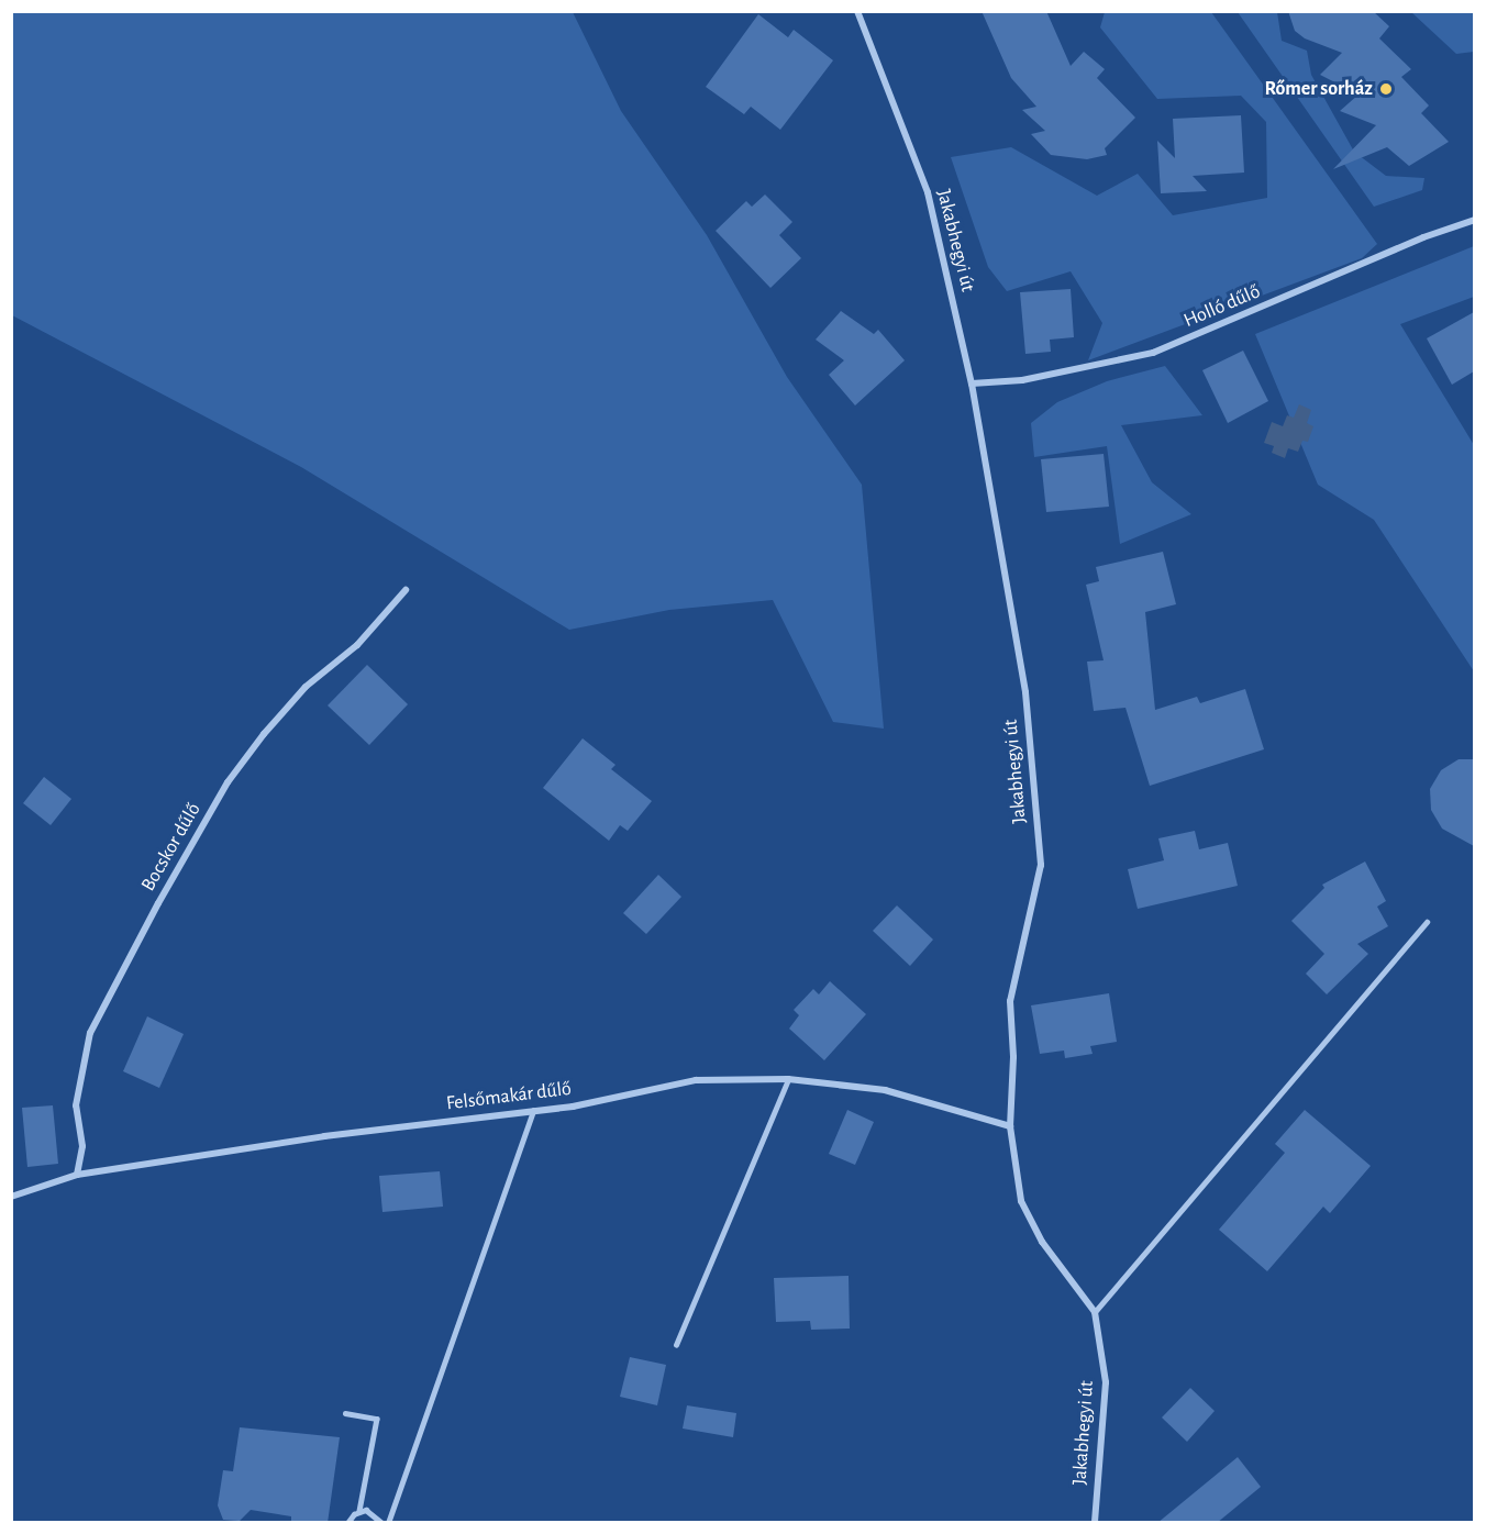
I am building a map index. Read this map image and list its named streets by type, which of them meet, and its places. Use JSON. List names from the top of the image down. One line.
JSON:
{"streets":{"street":["Jakabhegyi út","Holló dűlő","Bocskor dűlő","Felsőmakár dűlő"]},"crossings":[["Jakabhegyi út","Holló dűlő"],["Jakabhegyi út","Felsőmakár dűlő"],["Bocskor dűlő","Felsőmakár dűlő"]],"places":["Rőmer sorház"]}
